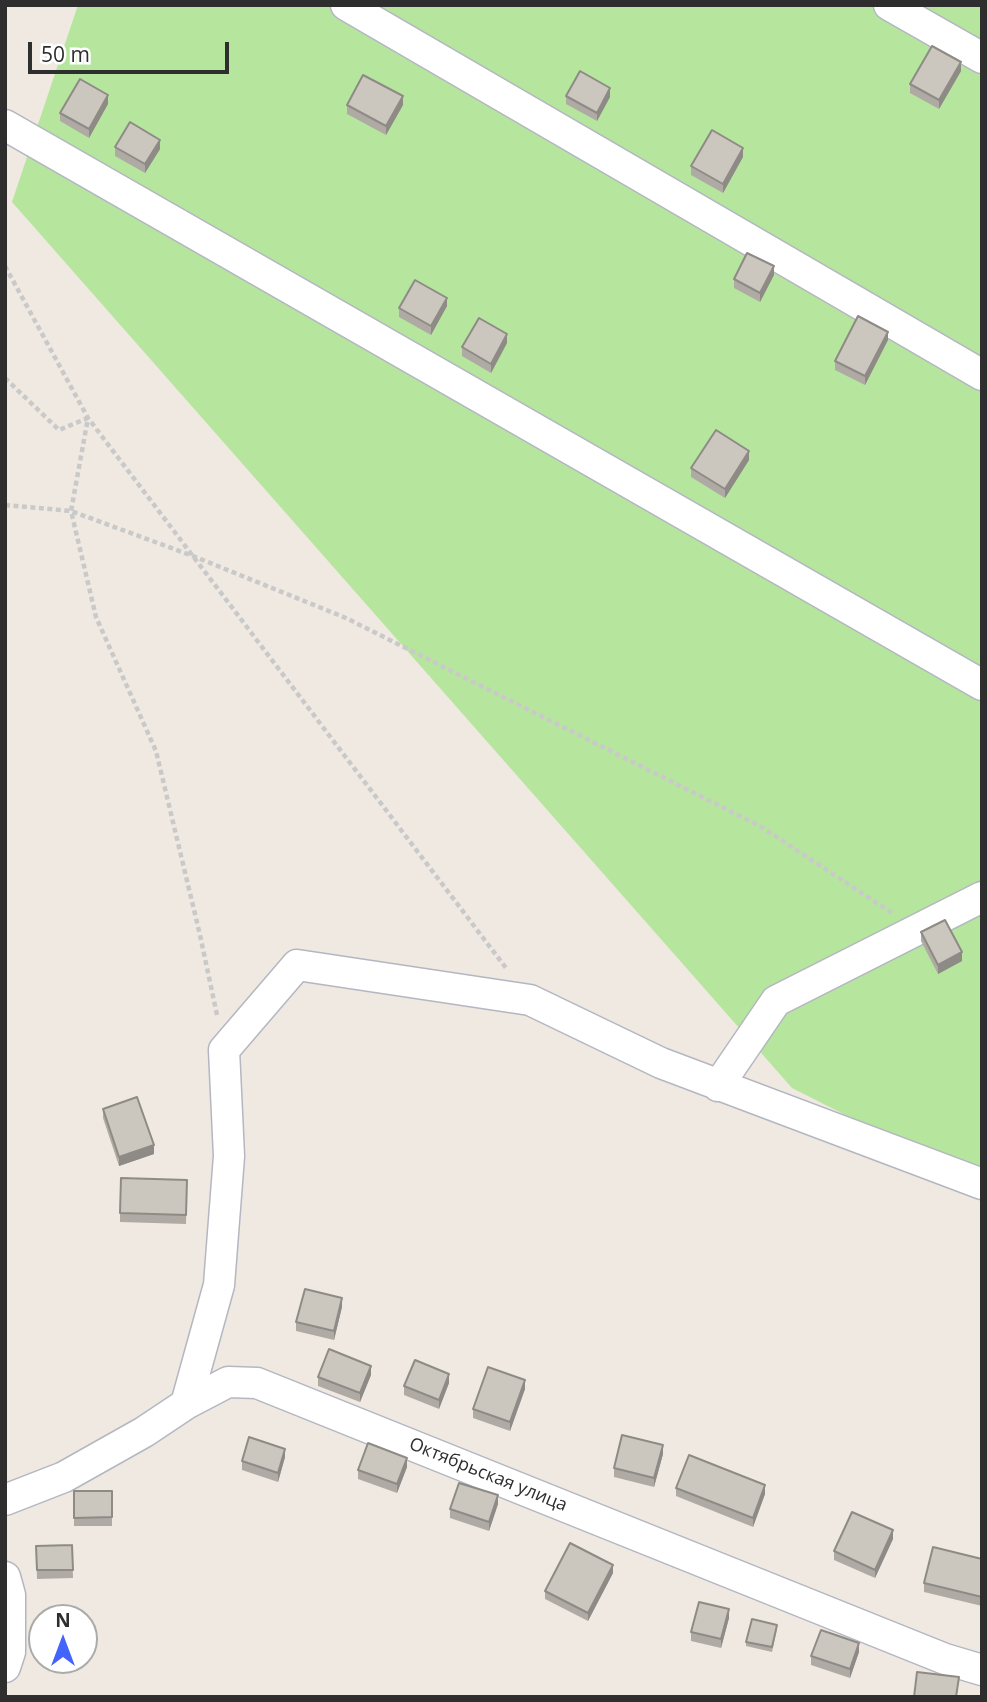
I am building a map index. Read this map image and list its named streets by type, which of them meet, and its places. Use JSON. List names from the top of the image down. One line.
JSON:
{"streets":{"street":["Октябрьская улица"]},"scale_bar":"50 m","north":"top"}
